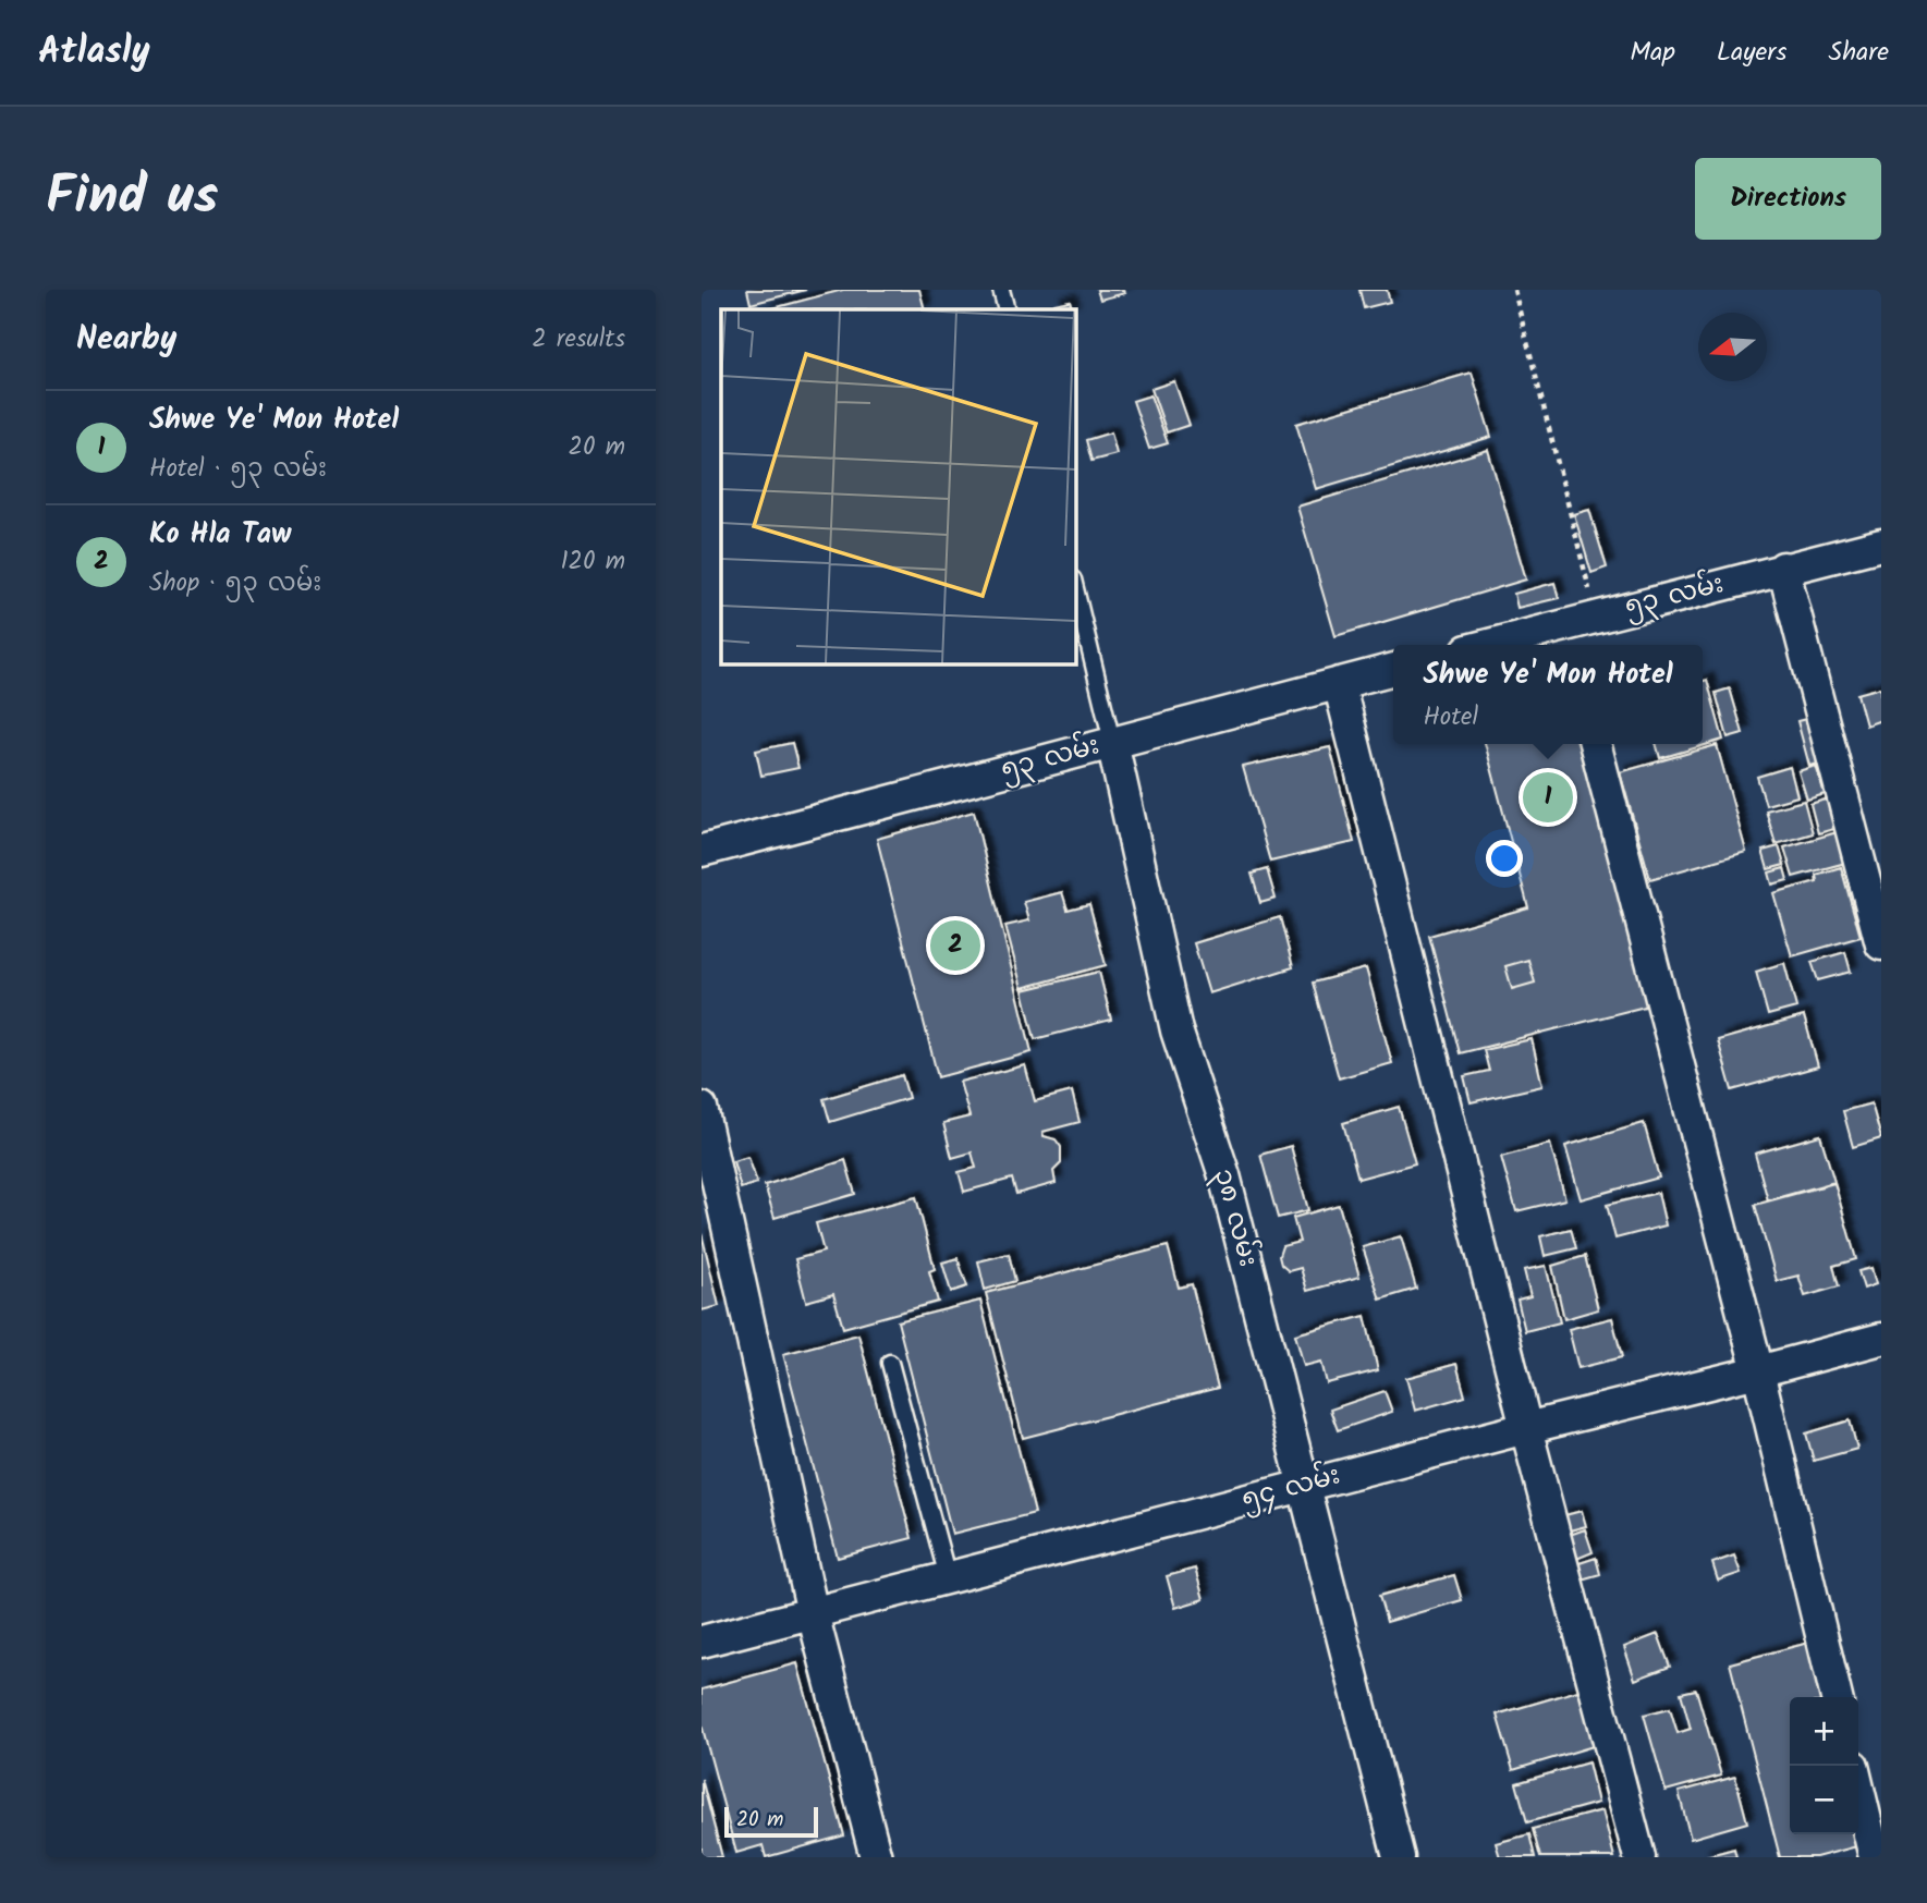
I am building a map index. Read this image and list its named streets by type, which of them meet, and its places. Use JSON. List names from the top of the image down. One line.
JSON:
{"streets":{"street":["၅၃ လမ်း","၃၈ လမ်း","၅၄ လမ်း"]},"crossings":[["၅၃ လမ်း","၃၈ လမ်း"],["၃၈ လမ်း","၅၄ လမ်း"]],"scale_bar":"20 m","north":"left","page":{"header":"Atlasly","nav":["Map","Layers","Share"],"title":"Find us","buttons":"Directions","heading":["Nearby","2 results"],"list":[{"mark":"1","name":"Shwe Ye' Mon Hotel","note":"Hotel · ၅၃ လမ်း","value":"20 m"},{"mark":"2","name":"Ko Hla Taw","note":"Shop · ၅၃ လမ်း","value":"120 m"}],"popup":["Shwe Ye' Mon Hotel","Hotel"],"pins":["1","2"],"map_buttons":["+","−"],"scale":"20 m"}}
